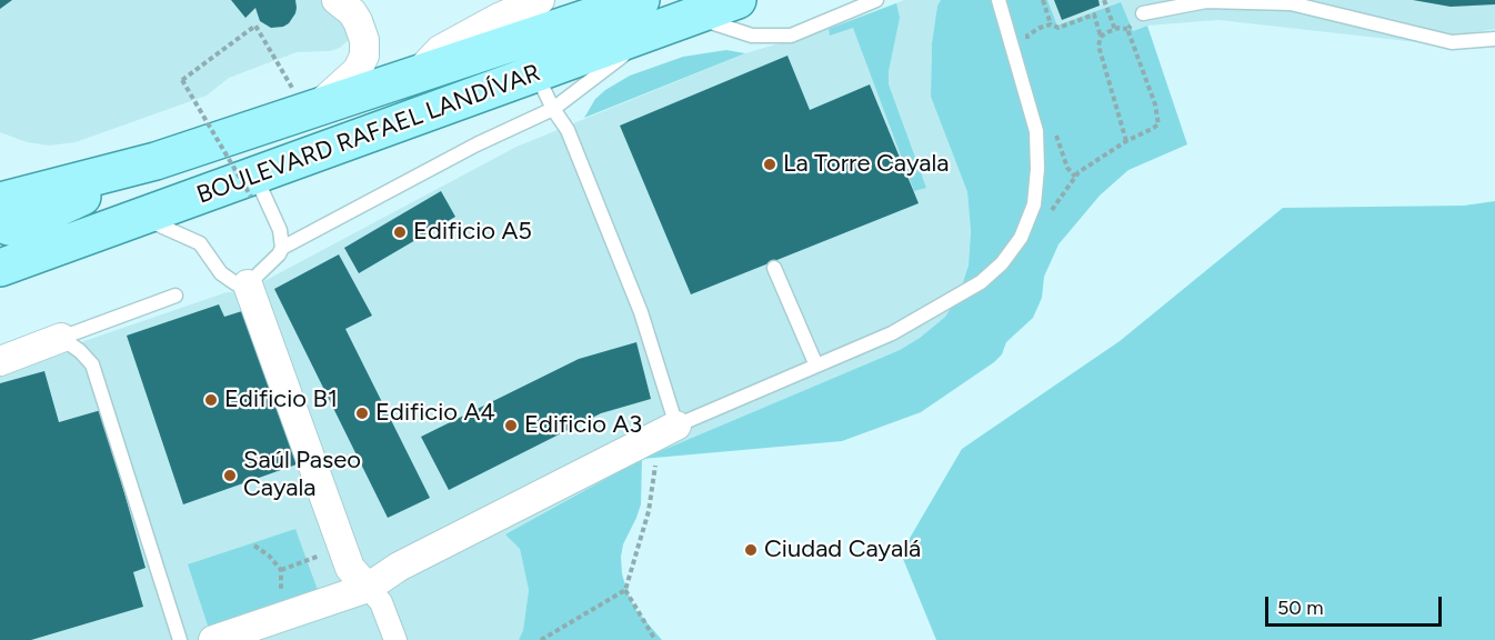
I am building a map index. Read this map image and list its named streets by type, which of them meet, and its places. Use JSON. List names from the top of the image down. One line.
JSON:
{"streets":{"main road":["BOULEVARD RAFAEL LANDÍVAR"]},"places":["La Torre Cayala","Edificio A5","Edificio B1","Edificio A4","Edificio A3","Saúl Paseo Cayala","Ciudad Cayalá"],"scale_bar":"50 m"}
